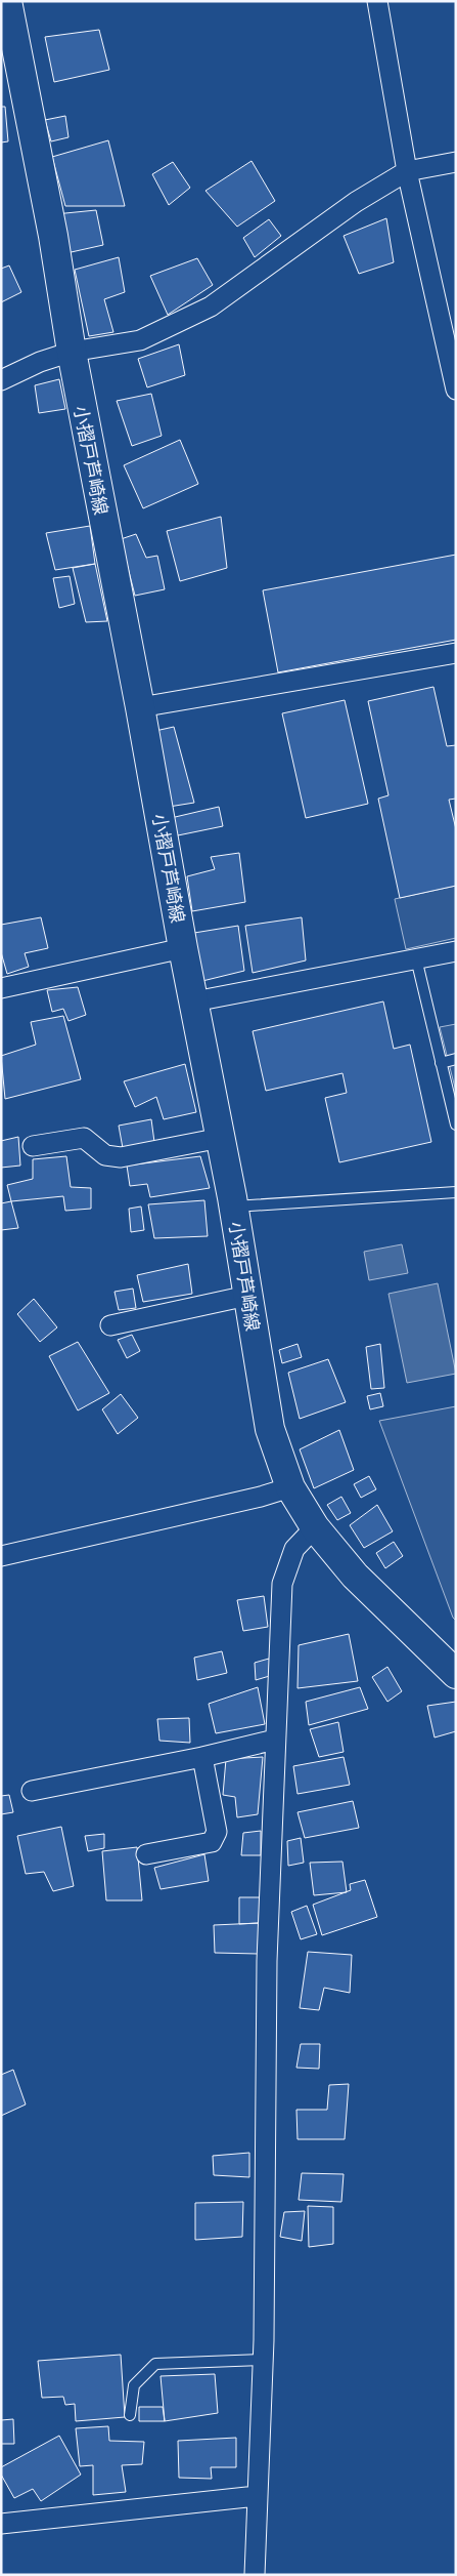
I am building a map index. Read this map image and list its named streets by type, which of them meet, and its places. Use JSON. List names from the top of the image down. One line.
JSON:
{"streets":{"main road":["小摺戸芦崎線"]}}
